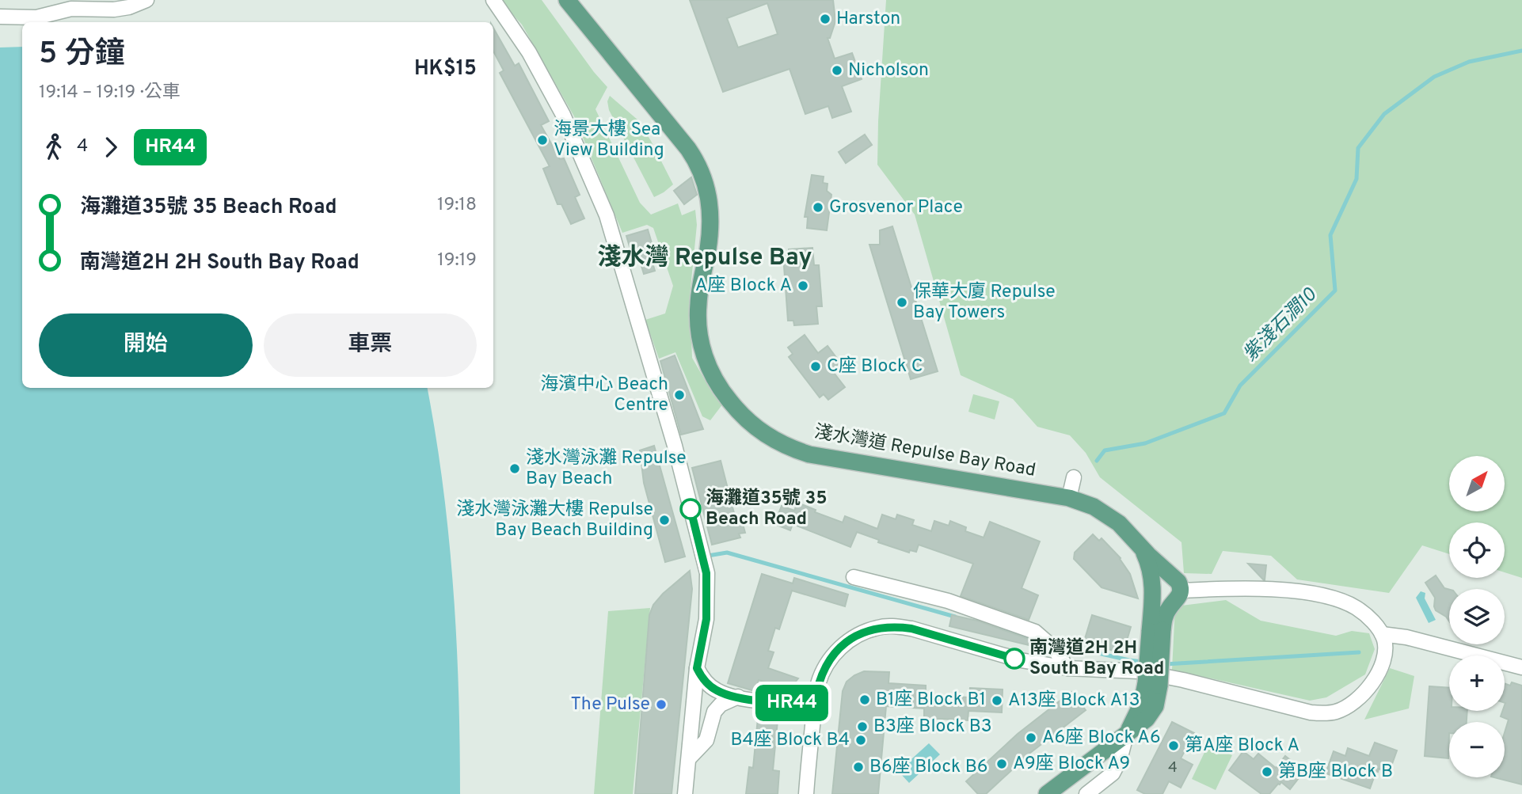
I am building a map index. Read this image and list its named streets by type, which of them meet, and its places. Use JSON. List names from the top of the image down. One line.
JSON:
{"streets":{"main road":["淺水灣道 Repulse Bay Road"]},"districts":["淺水灣 Repulse Bay"],"water":["紫淺石澗10"],"places":["Harston","Nicholson","海景大樓 Sea View Building","Grosvenor Place","A座 Block A","保華大廈 Repulse Bay Towers","C座 Block C","海濱中心 Beach Centre","淺水灣泳灘 Repulse Bay Beach","海灘道35號 35 Beach Road","淺水灣泳灘大樓 Repulse Bay Beach Building","南灣道2H 2H South Bay Road","B1座 Block B1","A13座 Block A13","The Pulse","B3座 Block B3","A6座 Block A6","B4座 Block B4","第A座 Block A","A9座 Block A9","B6座 Block B6","第B座 Block B"],"lines":["bus line HR44"],"house_numbers":["4"],"north":"top right","page":{"on_map":"HR44","heading":["5 分鐘","19:14 – 19:19 · 公車","HK$15"],"legs":["4","HR44"],"list":[{"name":"海灘道35號 35 Beach Road","value":"19:18"},{"name":"南灣道2H 2H South Bay Road","value":"19:19"}],"buttons":["開始","車票"],"map_buttons":["+","−"]}}
